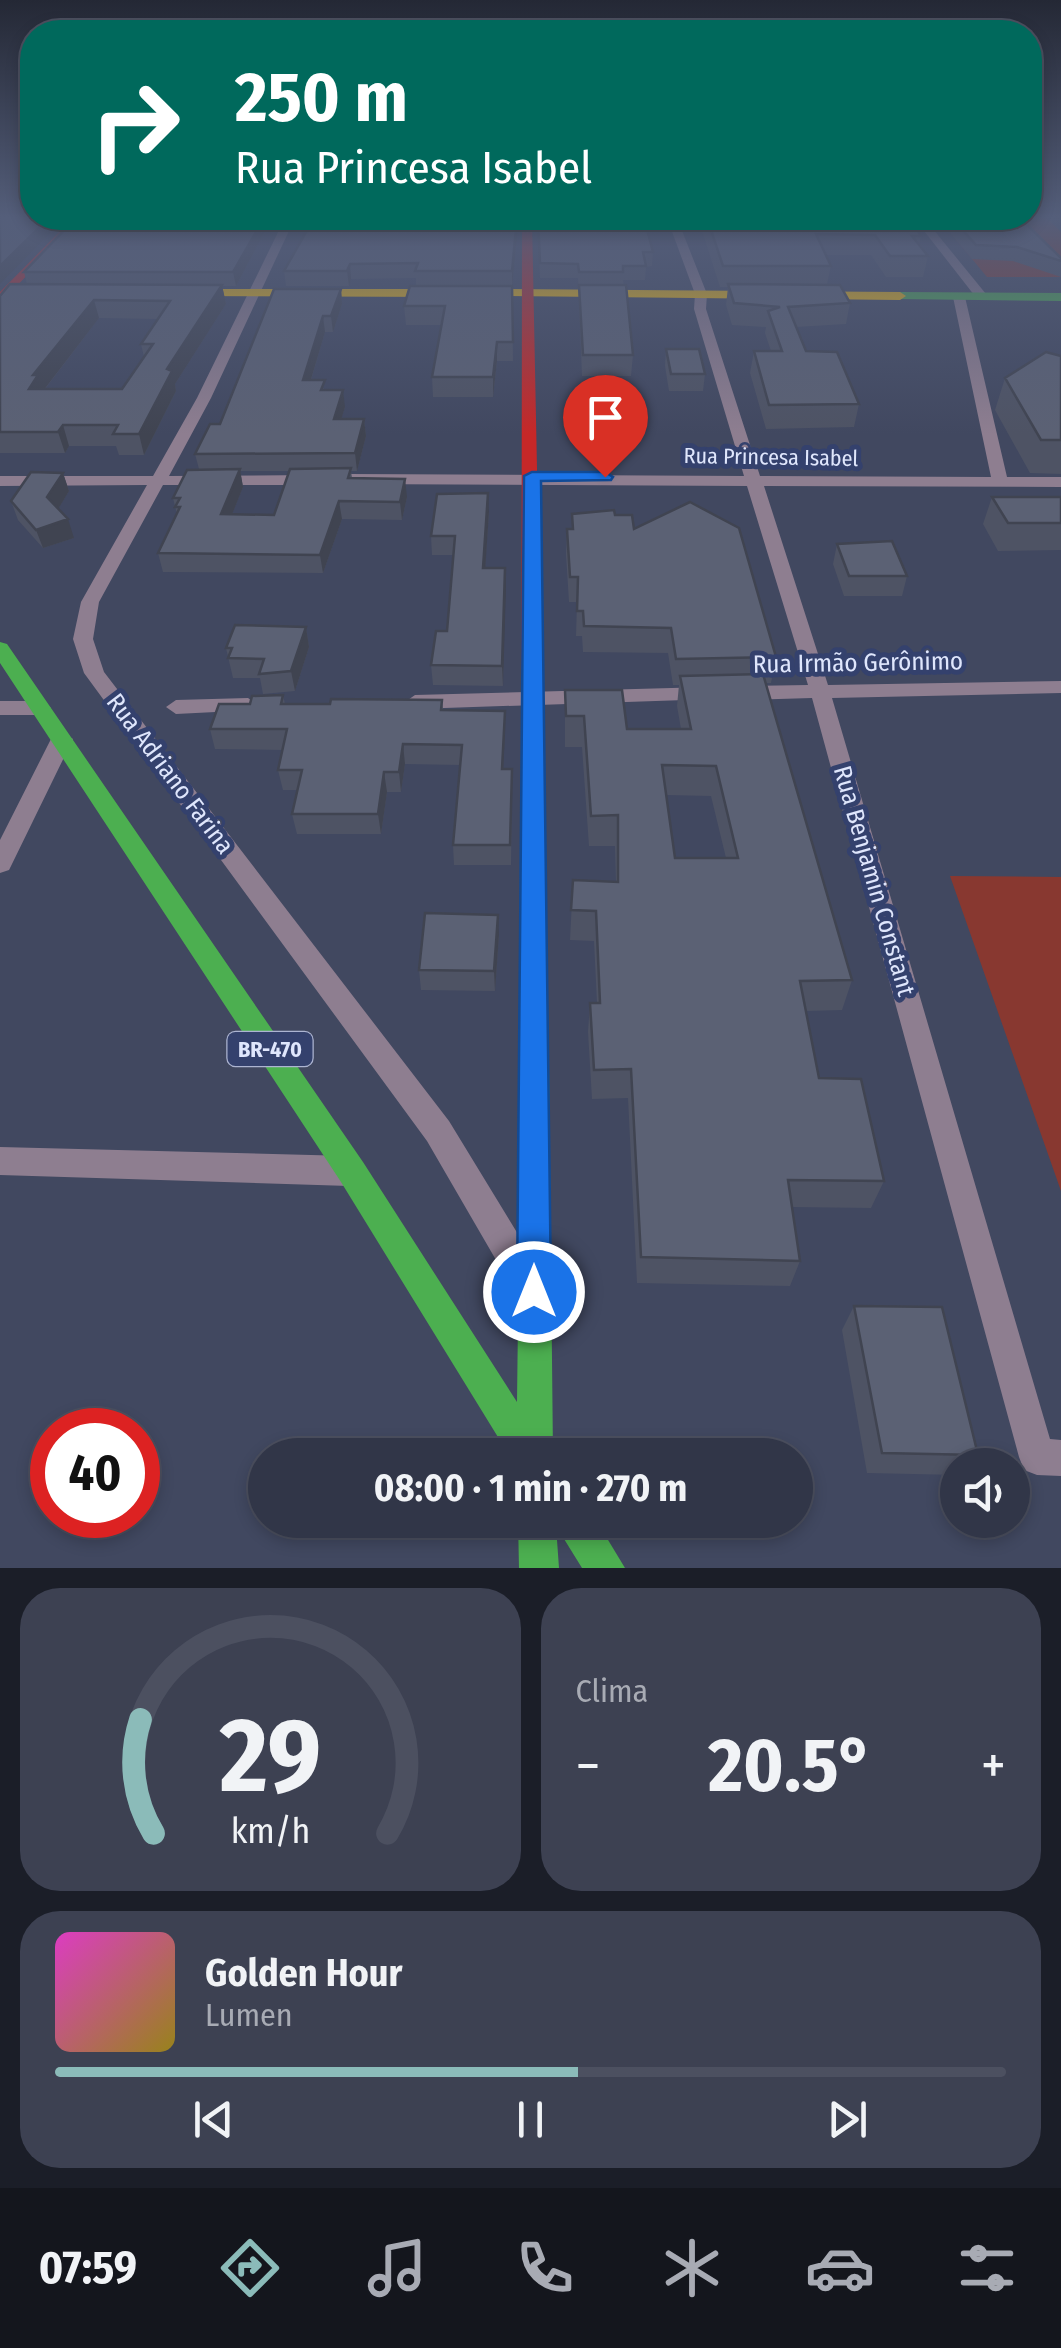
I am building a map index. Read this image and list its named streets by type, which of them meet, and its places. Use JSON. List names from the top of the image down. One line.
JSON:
{"streets":{"main road":["BR-470"],"street":["Rua Princesa Isabel","Rua Irmão Gerônimo","Rua Adriano Farina","Rua Benjamin Constant"]},"crossings":[["Rua Princesa Isabel","Rua Adriano Farina"],["Rua Princesa Isabel","Rua Benjamin Constant"],["Rua Irmão Gerônimo","Rua Benjamin Constant"]],"page":{"turn":["250 m","Rua Princesa Isabel"],"limit":"40","trip":"08:00 · 1 min · 270 m","tile":"Clima","heat":["−","20.5°","+"],"song":["Golden Hour","Lumen"],"tabs":"07:59","gauge":["29","km/h"]}}
